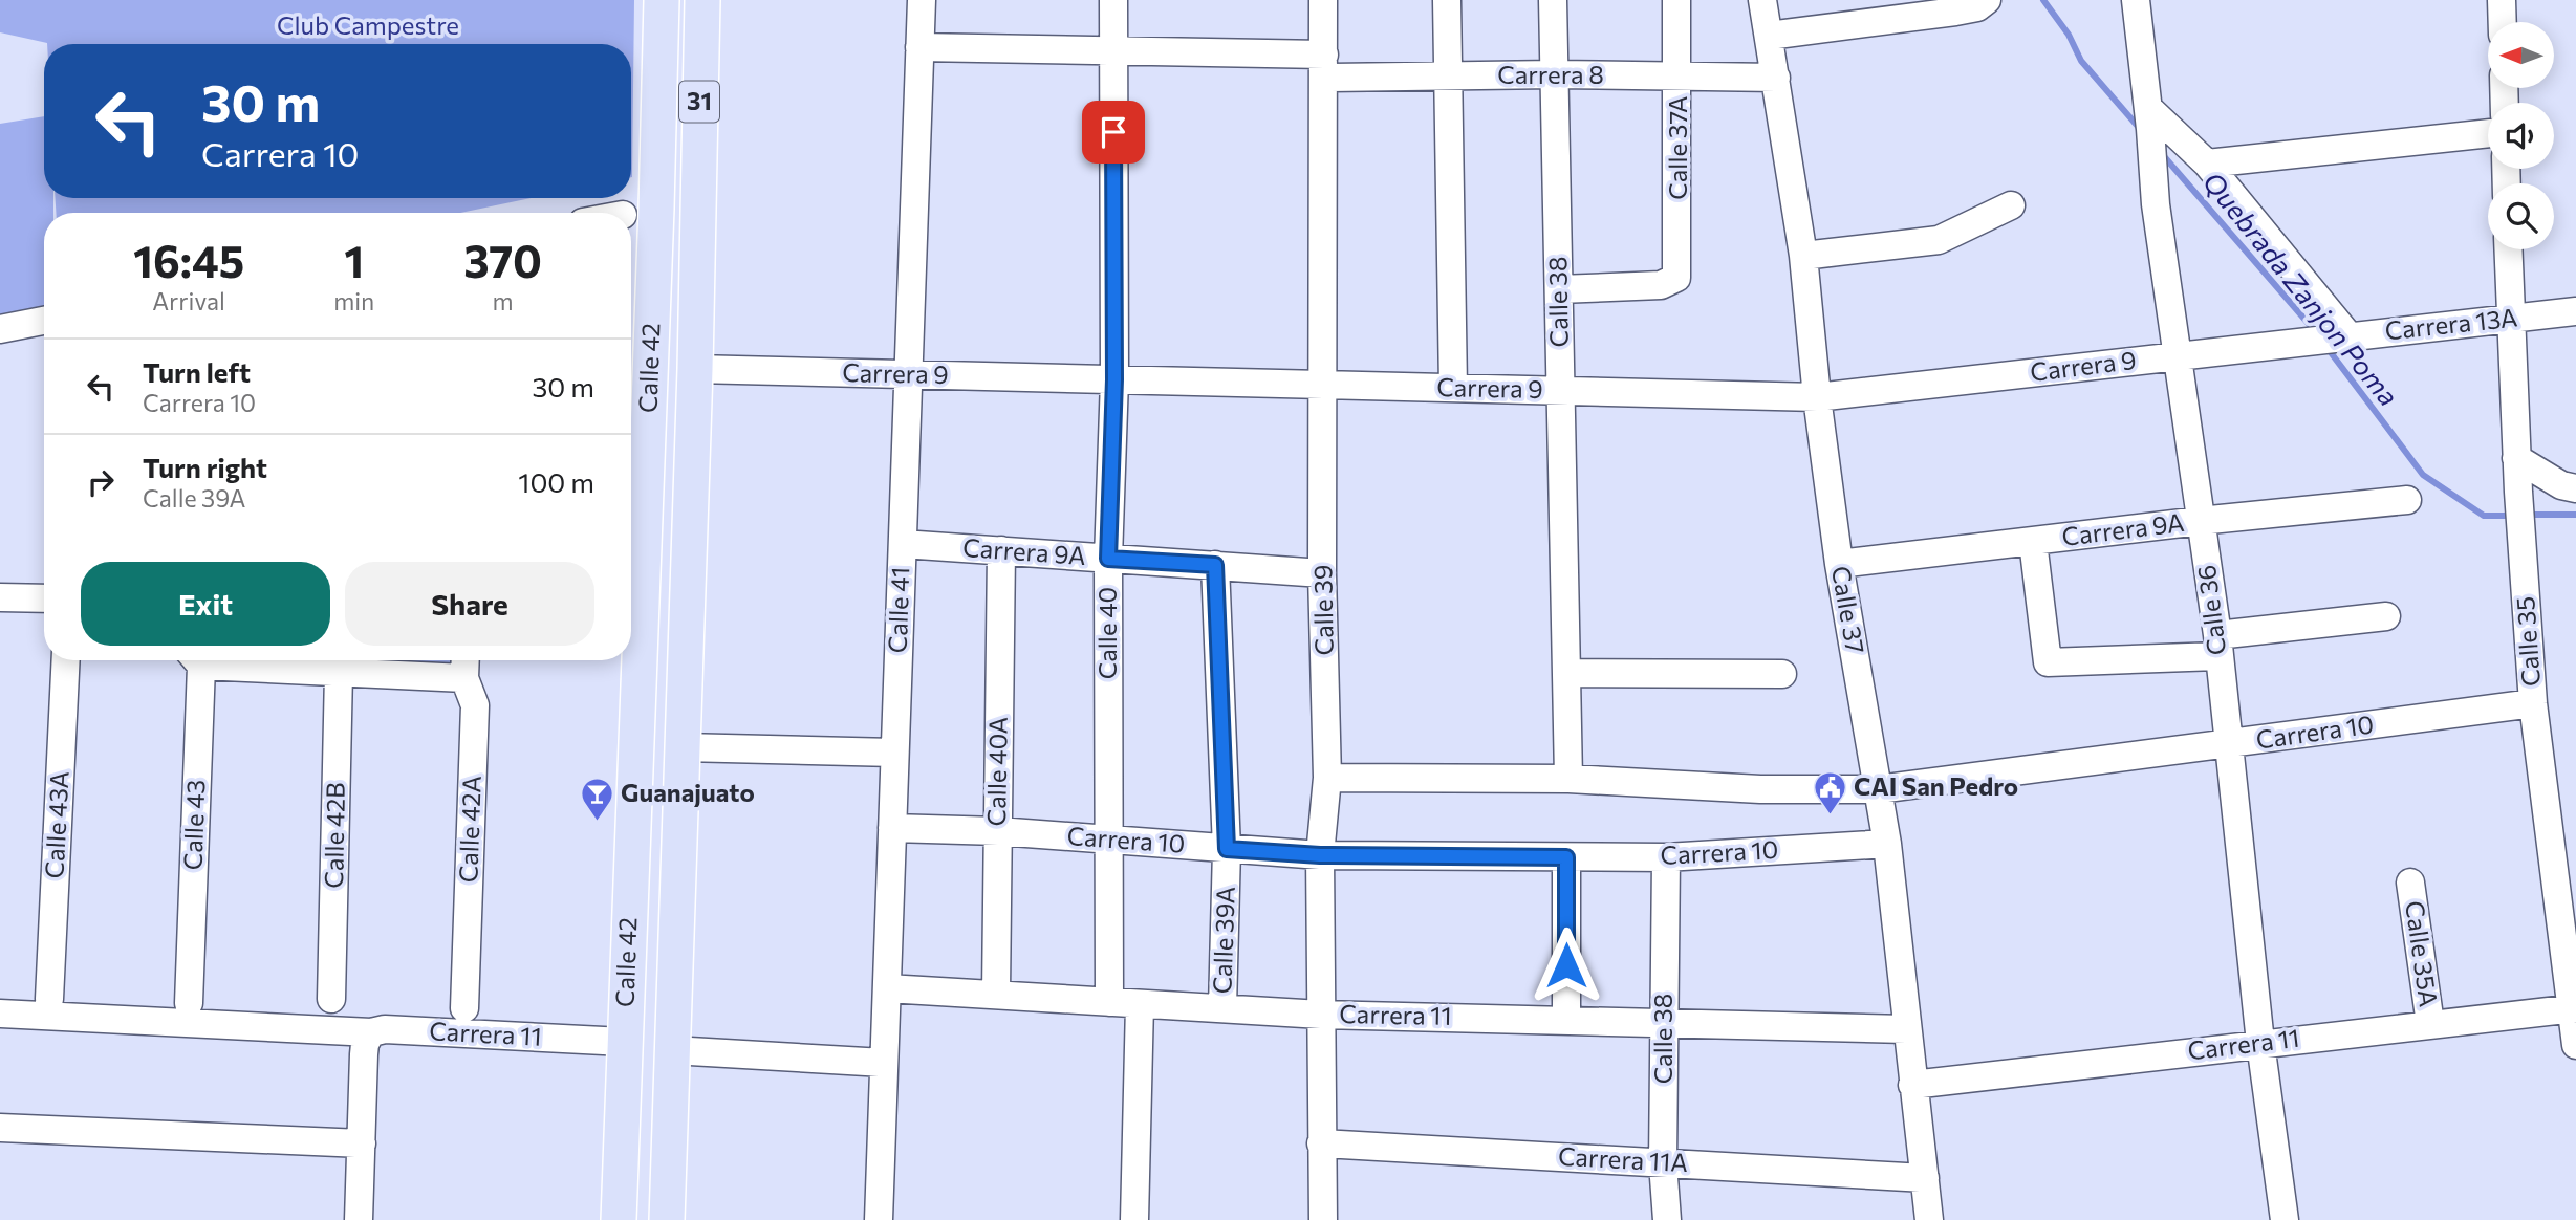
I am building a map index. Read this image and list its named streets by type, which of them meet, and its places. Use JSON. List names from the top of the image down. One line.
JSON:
{"streets":{"main road":["31","Calle 42"],"street":["Carrera 8","Calle 37A","Calle 38","Carrera 13A","Carrera 9","Carrera 9A","Calle 41","Calle 39","Calle 37","Calle 36","Calle 40","Calle 35","Carrera 10","Calle 40A","Calle 43A","Calle 43","Calle 42A","Calle 42B","Calle 39A","Calle 35A","Carrera 11","Carrera 11A"]},"crossings":[["Carrera 8","Calle 37A"],["Carrera 8","Calle 38"],["Carrera 8","Calle 41"],["Carrera 8","Calle 39"],["Carrera 8","Calle 37"],["Carrera 8","Calle 40"],["Calle 37A","Calle 38"],["Calle 38","Carrera 9"],["Calle 38","Carrera 10"],["Calle 38","Carrera 11"],["Calle 38","Carrera 11A"],["Carrera 13A","Carrera 9"],["Carrera 13A","Calle 35"],["Carrera 9","Calle 42"],["Carrera 9","Calle 41"],["Carrera 9","Calle 39"],["Carrera 9","Calle 37"],["Carrera 9","Calle 36"],["Carrera 9","Calle 40"],["Calle 42","Carrera 11"],["Carrera 9A","Calle 41"],["Carrera 9A","Calle 39"],["Carrera 9A","Calle 37"],["Carrera 9A","Calle 36"],["Carrera 9A","Calle 40"],["Carrera 9A","Calle 40A"],["Carrera 9A","Calle 39A"],["Calle 41","Carrera 10"],["Calle 41","Carrera 11"],["Calle 39","Carrera 10"],["Calle 39","Carrera 11"],["Calle 39","Carrera 11A"],["Calle 37","Carrera 10"],["Calle 37","Carrera 11"],["Calle 37","Carrera 11A"],["Calle 36","Carrera 10"],["Calle 36","Carrera 11"],["Calle 40","Carrera 10"],["Calle 40","Carrera 11"],["Calle 35","Carrera 10"],["Calle 35","Carrera 11"],["Carrera 10","Calle 40A"],["Carrera 10","Calle 39A"],["Calle 40A","Carrera 11"],["Calle 39A","Carrera 11"],["Calle 35A","Carrera 11"]],"water":["Quebrada Zanjon Poma"],"parks":["Club Campestre"],"places":{"public building":["CAI San Pedro"],"bar":["Guanajuato"]},"north":"left","page":{"turn":["30 m","Carrera 10"],"eta":["16:45","Arrival","1","min","370","m"],"list":[{"name":"Turn left","note":"Carrera 10","value":"30 m"},{"name":"Turn right","note":"Calle 39A","value":"100 m"}],"buttons":["Exit","Share"]}}
